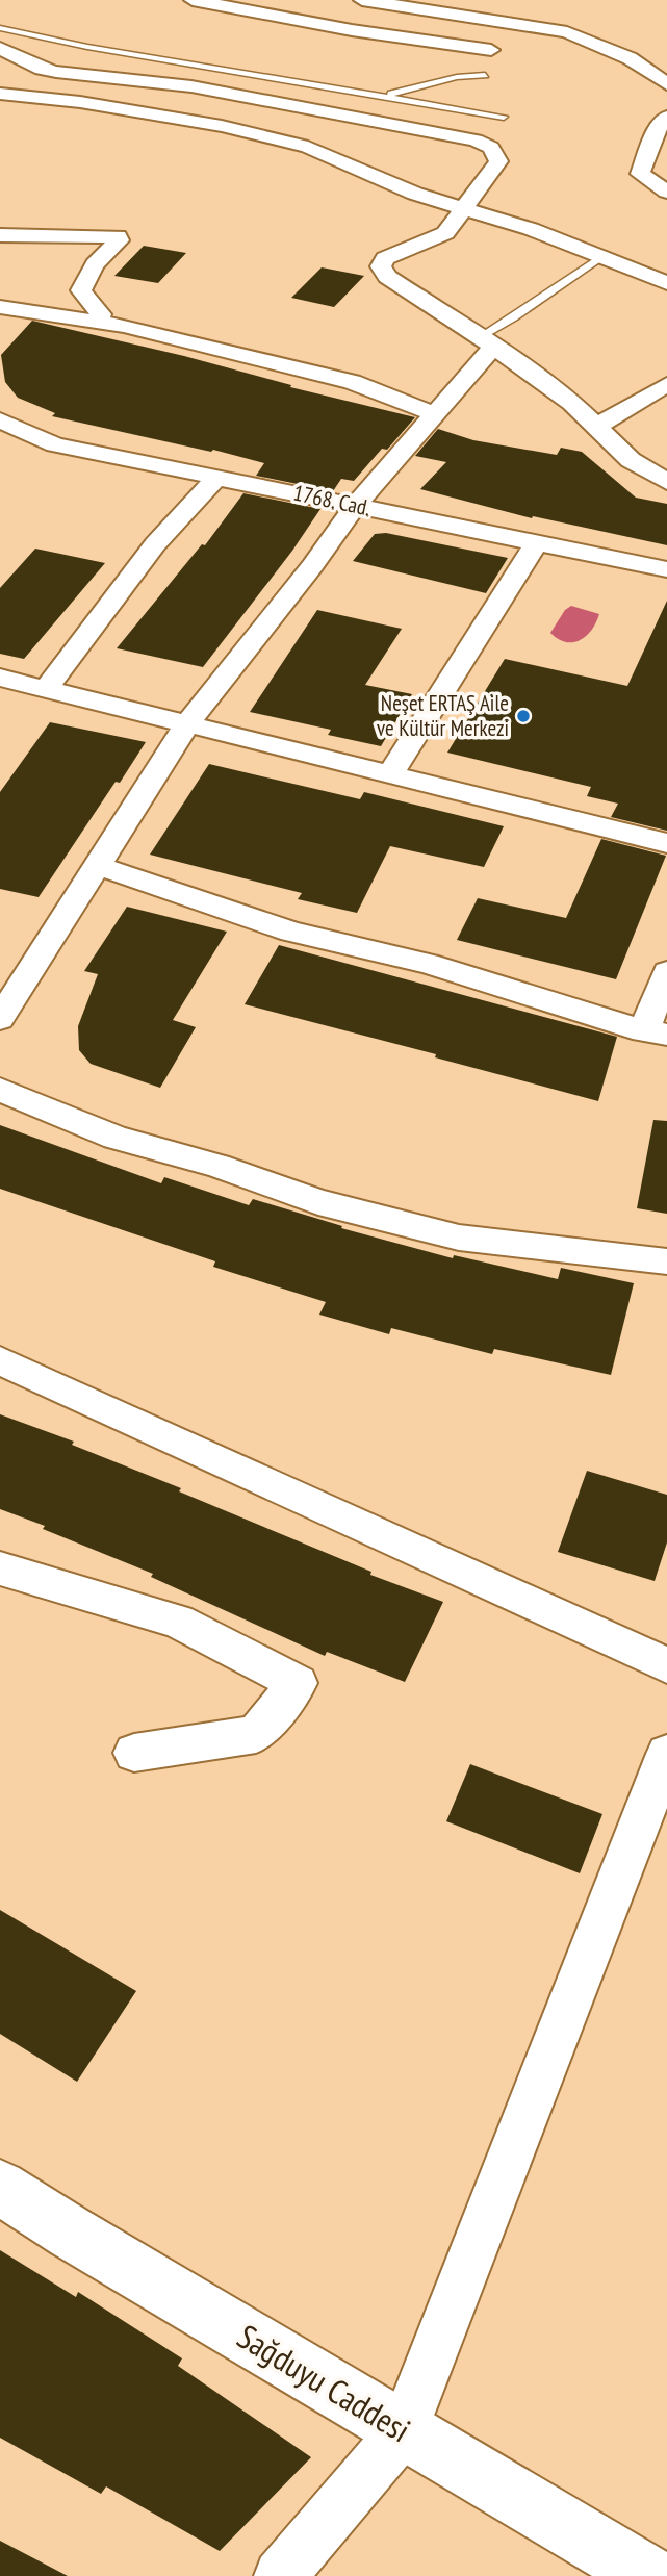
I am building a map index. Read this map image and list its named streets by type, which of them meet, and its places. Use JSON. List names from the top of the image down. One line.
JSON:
{"streets":{"street":["1768. Cad.","Sağduyu Caddesi"]},"places":["Neşet ERTAŞ Aile ve Kültür Merkezi"]}
